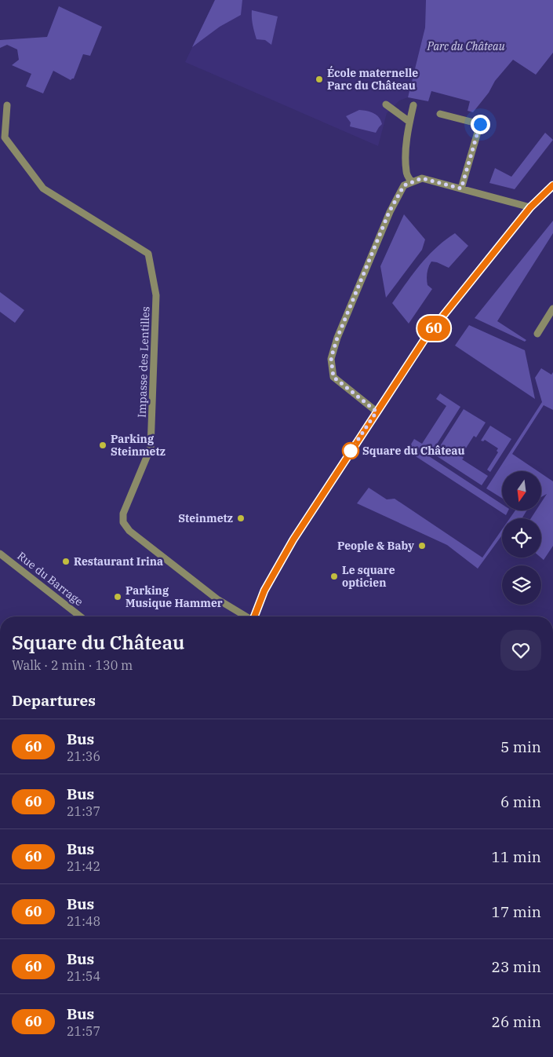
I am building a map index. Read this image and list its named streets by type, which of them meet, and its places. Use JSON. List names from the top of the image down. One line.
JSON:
{"streets":{"street":["Impasse des Lentilles","Rue du Barrage"]},"parks":["Parc du Château"],"places":["École maternelle Parc du Château","Parking Steinmetz","Square du Château","Steinmetz","People & Baby","Restaurant Irina","Le square opticien","Parking Musique Hammer"],"lines":["bus line 60"],"north":"bottom","page":{"on_map":"60","heading":[["Square du Château","Walk · 2 min · 130 m"],"Departures"],"list":[{"mark":"60","name":"Bus","note":"21:36","value":"5 min"},{"mark":"60","name":"Bus","note":"21:37","value":"6 min"},{"mark":"60","name":"Bus","note":"21:42","value":"11 min"},{"mark":"60","name":"Bus","note":"21:48","value":"17 min"},{"mark":"60","name":"Bus","note":"21:54","value":"23 min"},{"mark":"60","name":"Bus","note":"21:57","value":"26 min"}]}}
